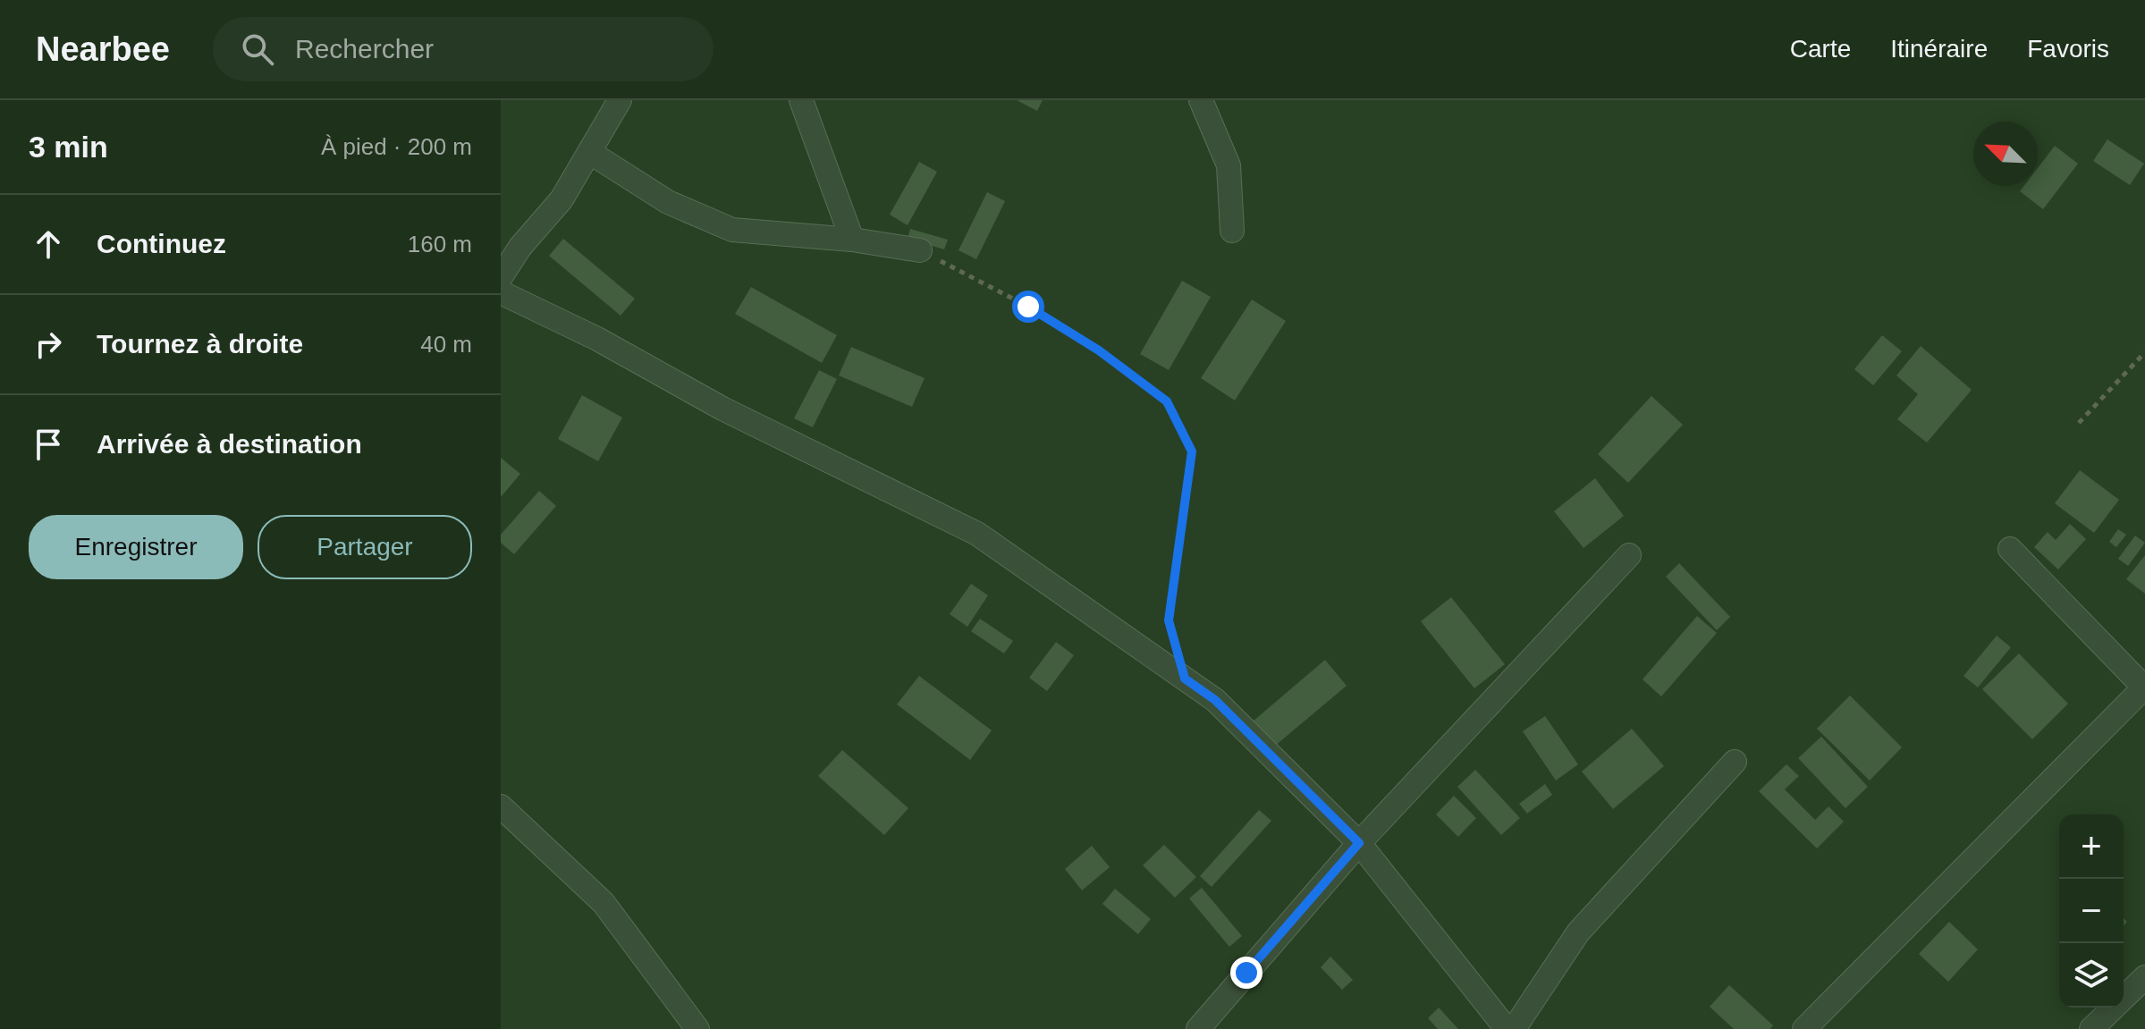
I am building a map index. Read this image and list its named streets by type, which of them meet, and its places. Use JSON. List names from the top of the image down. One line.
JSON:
{"north":"top left","page":{"header":"Nearbee","search":"Rechercher","nav":["Carte","Itinéraire","Favoris"],"heading":["3 min","À pied · 200 m"],"list":[["Continuez","160 m"],["Tournez à droite","40 m"],"Arrivée à destination"],"buttons":["Enregistrer","Partager"],"map_buttons":["+","−"]}}
